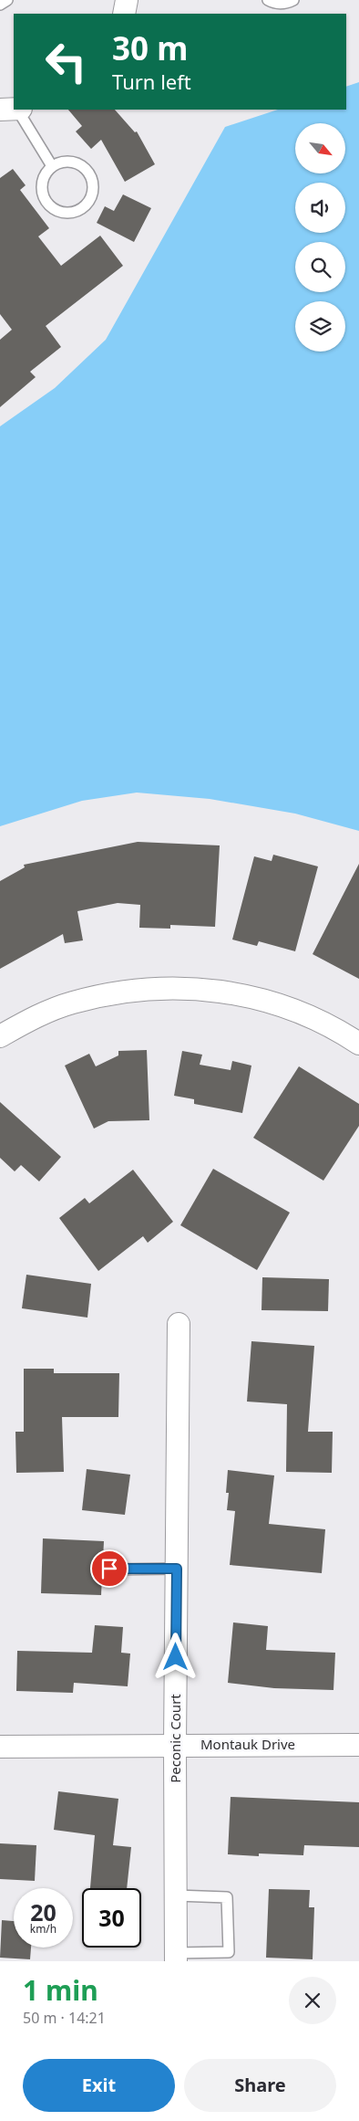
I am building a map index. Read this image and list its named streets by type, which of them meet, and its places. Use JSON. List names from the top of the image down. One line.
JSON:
{"streets":{"street":["Peconic Court","Montauk Drive"]},"crossings":[["Peconic Court","Montauk Drive"]],"north":"bottom right","page":{"turn":["30 m","Turn left"],"speed":"20 km/h","limit":"30","heading":["1 min","50 m · 14:21"],"buttons":["Exit","Share"]}}
